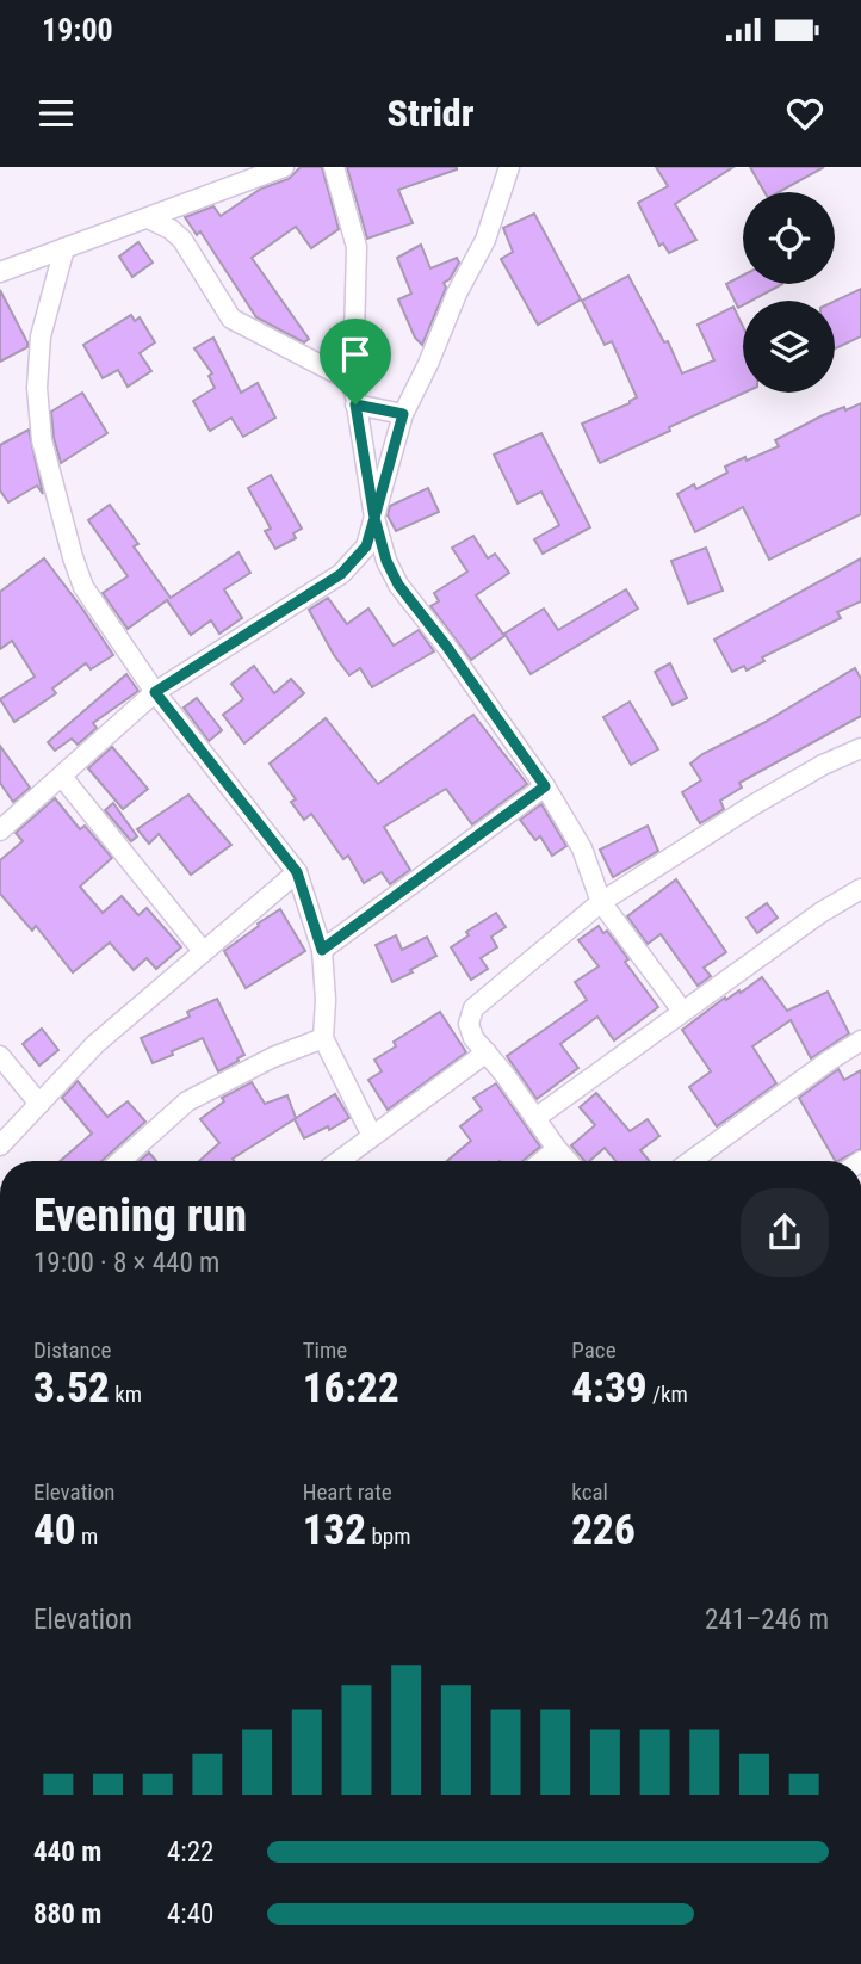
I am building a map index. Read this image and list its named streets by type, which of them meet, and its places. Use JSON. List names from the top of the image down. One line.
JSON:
{"page":{"status":"19:00","header":"Stridr","heading":["Evening run","19:00 · 8 × 440 m"],"stats":[["Distance","3.52 km"],["Time","16:22"],["Pace","4:39 /km"],["Elevation","40 m"],["Heart rate","132 bpm"],["kcal","226"]],"chart":["Elevation","241–246 m"],"list":[{"name":"440 m","note":"4:22"},{"name":"880 m","note":"4:40"}]}}
